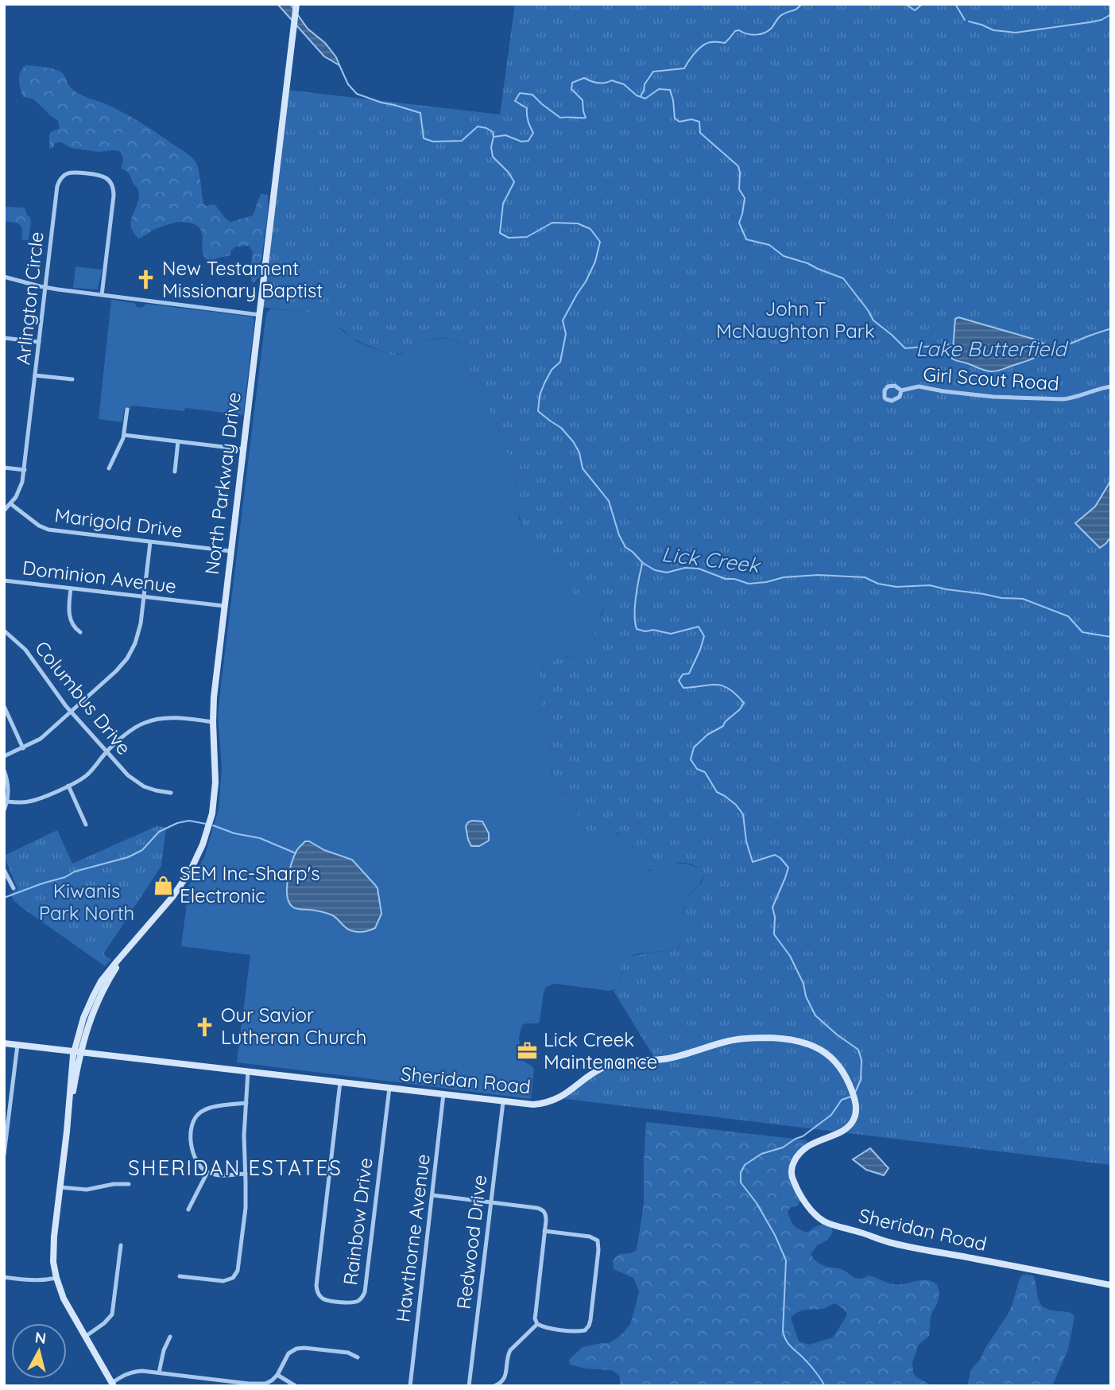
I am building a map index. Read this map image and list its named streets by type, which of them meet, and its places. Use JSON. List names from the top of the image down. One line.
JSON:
{"streets":{"main road":["North Parkway Drive","Sheridan Road"],"street":["Arlington Circle","Girl Scout Road","Marigold Drive","Dominion Avenue","Columbus Drive","Rainbow Drive","Hawthorne Avenue","Redwood Drive"]},"crossings":[["Arlington Circle","Marigold Drive"],["North Parkway Drive","Marigold Drive"],["North Parkway Drive","Dominion Avenue"],["North Parkway Drive","Sheridan Road"],["Sheridan Road","Rainbow Drive"],["Sheridan Road","Hawthorne Avenue"],["Sheridan Road","Redwood Drive"]],"districts":["SHERIDAN ESTATES"],"water":["Lake Butterfield","Lick Creek"],"parks":["John T McNaughton Park","Kiwanis Park North"],"places":{"church":["New Testament Missionary Baptist","Our Savior Lutheran Church"],"shop":["SEM Inc-Sharp's Electronic"],"office":["Lick Creek Maintenance"]},"north":"top"}
